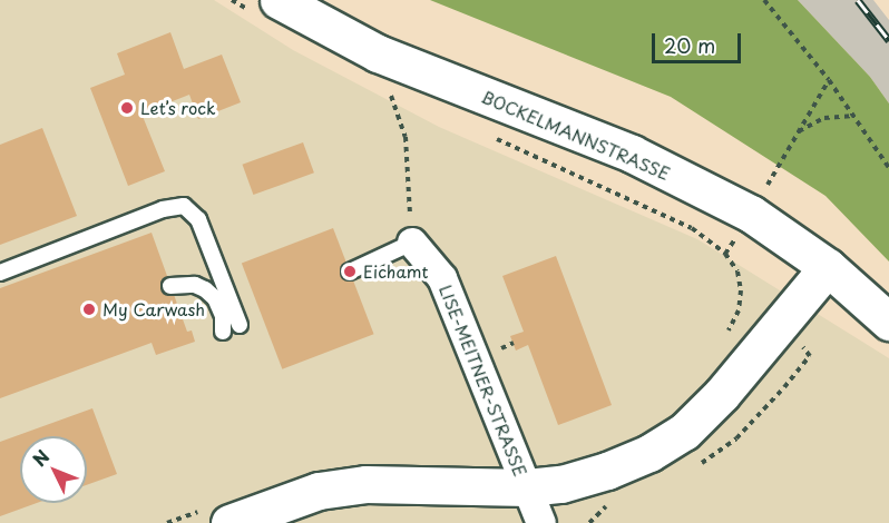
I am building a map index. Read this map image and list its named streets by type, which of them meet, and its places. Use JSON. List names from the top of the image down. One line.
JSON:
{"streets":{"main road":["BOCKELMANNSTRASSE","LISE-MEITNER-STRASSE"]},"crossings":[["BOCKELMANNSTRASSE","LISE-MEITNER-STRASSE"]],"places":["Let’s rock","Eichamt","My Carwash"],"scale_bar":"20 m","north":"top left"}
